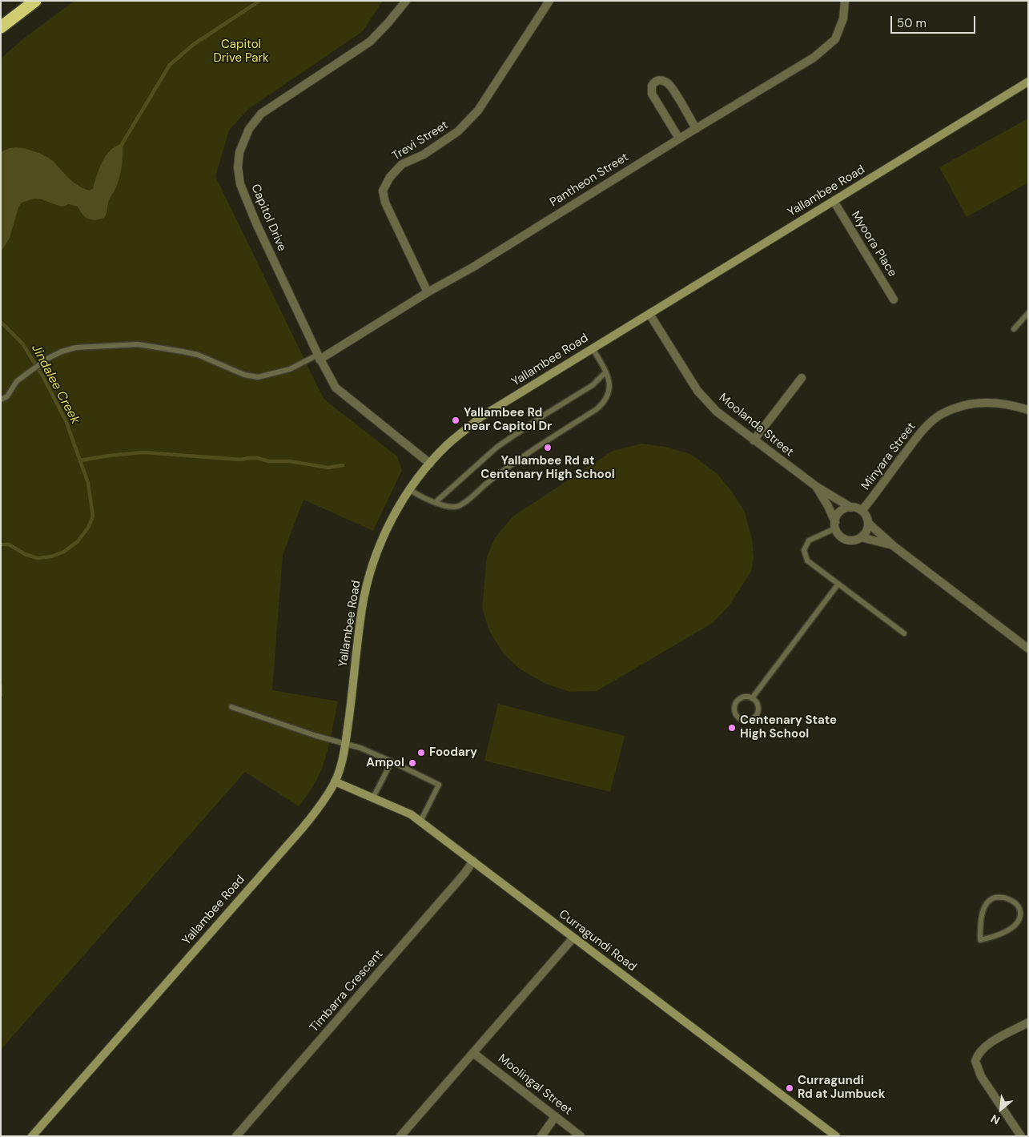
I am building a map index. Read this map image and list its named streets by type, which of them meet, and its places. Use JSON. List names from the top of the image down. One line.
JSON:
{"streets":{"main road":["Yallambee Road","Curragundi Road"],"street":["Trevi Street","Pantheon Street","Capitol Drive","Myoora Place","Moolanda Street","Minyara Street","Timbarra Crescent","Moolingal Street"]},"crossings":[["Trevi Street","Pantheon Street"],["Pantheon Street","Capitol Drive"],["Yallambee Road","Capitol Drive"],["Yallambee Road","Myoora Place"],["Yallambee Road","Moolanda Street"],["Yallambee Road","Curragundi Road"],["Moolanda Street","Minyara Street"],["Curragundi Road","Timbarra Crescent"]],"water":["Jindalee Creek"],"parks":["Capitol Drive Park"],"places":["Yallambee Rd near Capitol Dr","Yallambee Rd at Centenary High School","Centenary State High School","Foodary","Ampol","Curragundi Rd at Jumbuck"],"scale_bar":"50 m","north":"bottom left"}
